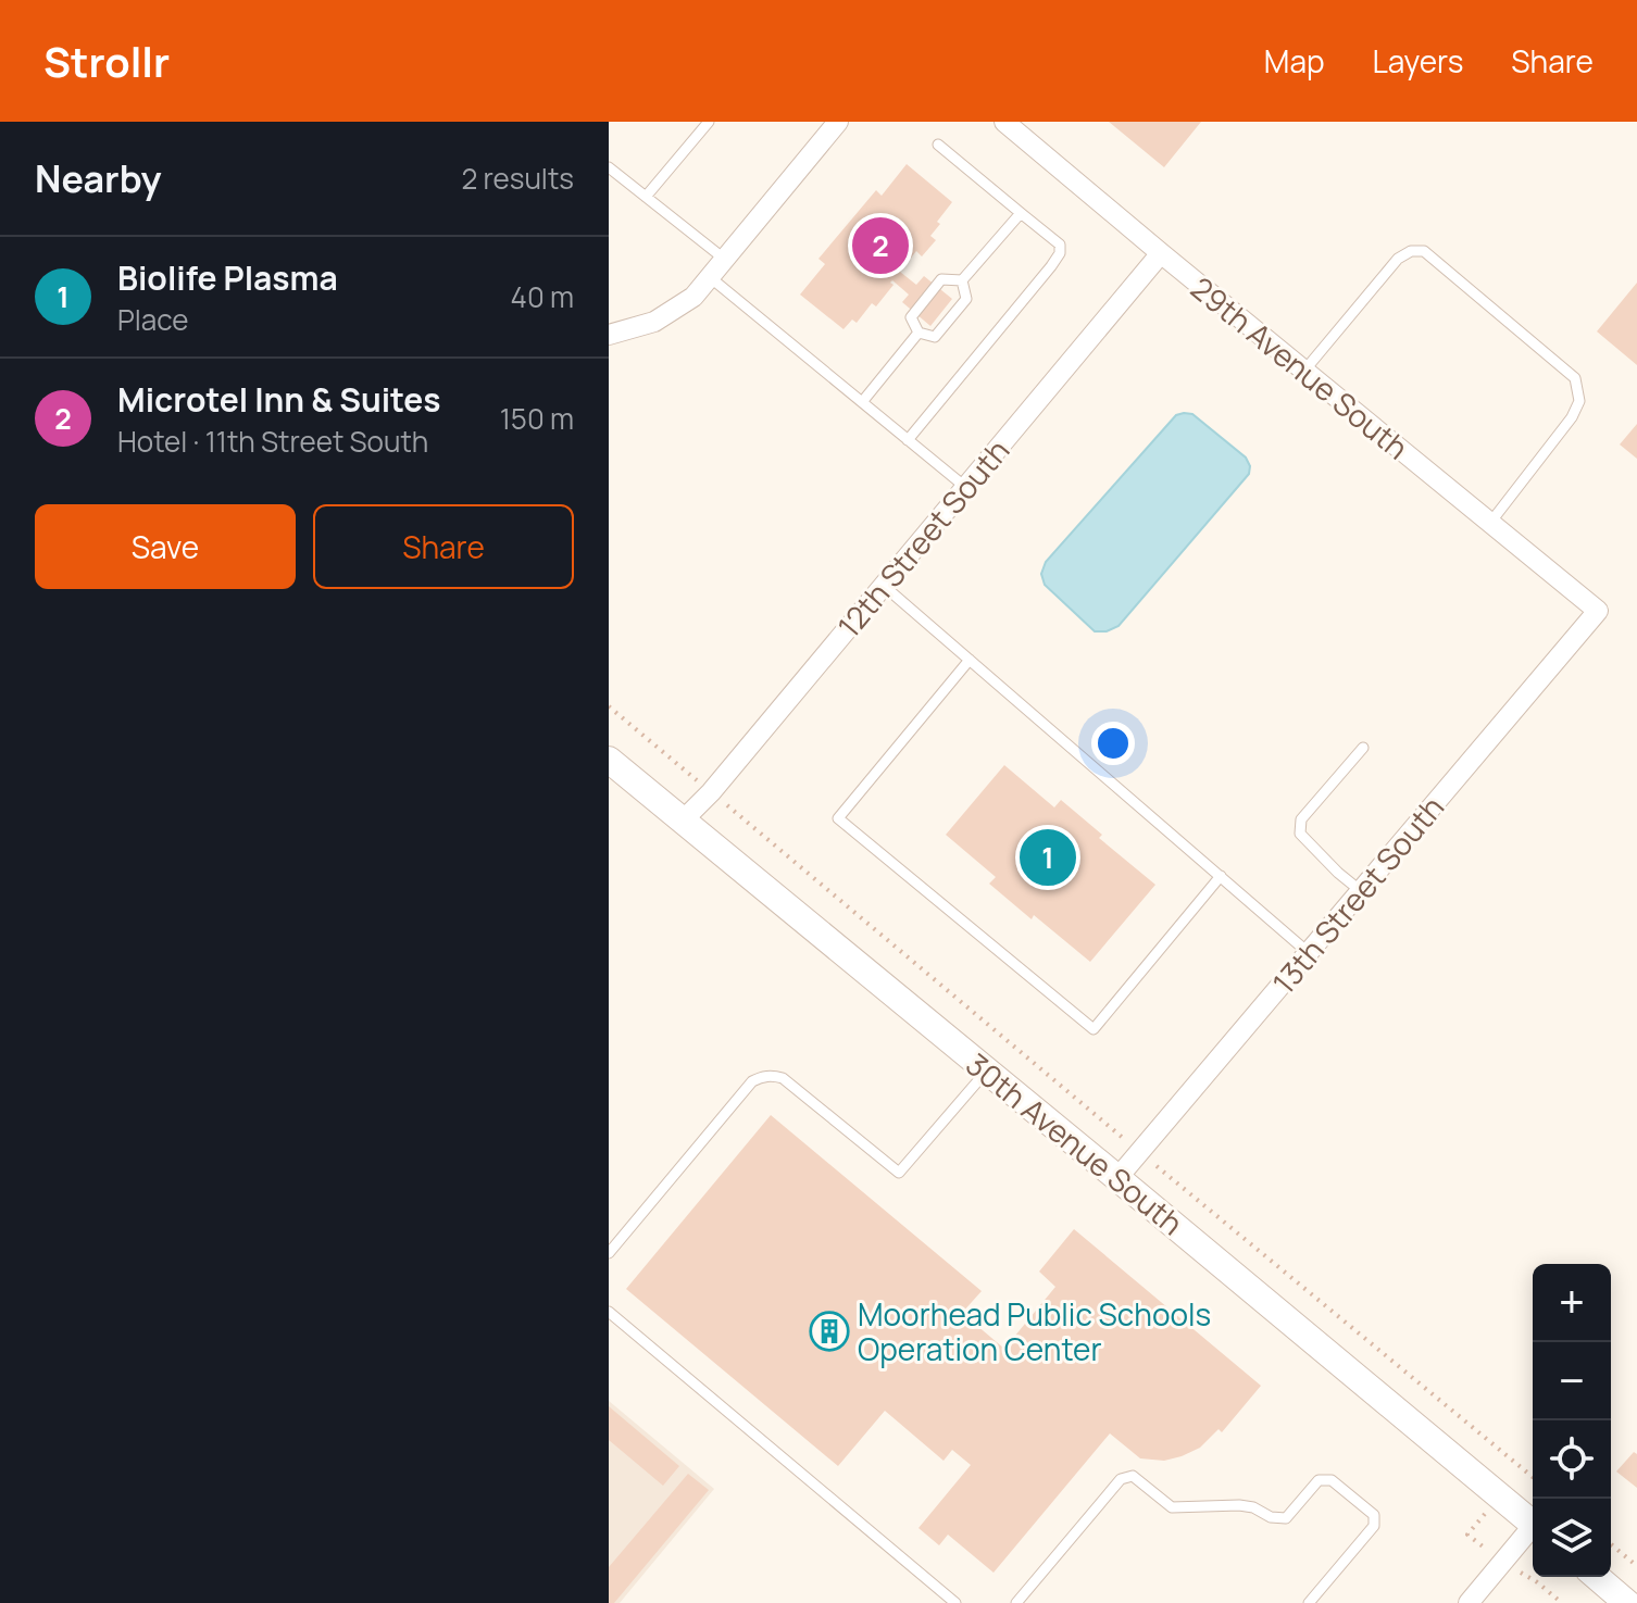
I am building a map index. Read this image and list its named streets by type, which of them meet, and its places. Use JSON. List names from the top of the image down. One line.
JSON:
{"streets":{"street":["29th Avenue South","12th Street South","13th Street South","30th Avenue South"]},"crossings":[["29th Avenue South","12th Street South"],["29th Avenue South","13th Street South"],["12th Street South","30th Avenue South"],["13th Street South","30th Avenue South"]],"places":{"building":["Moorhead Public Schools Operation Center"]},"page":{"header":"Strollr","nav":["Map","Layers","Share"],"heading":["Nearby","2 results"],"pins":["2","1"],"list":[{"mark":"1","name":"Biolife Plasma","note":"Place","value":"40 m"},{"mark":"2","name":"Microtel Inn & Suites","note":"Hotel · 11th Street South","value":"150 m"}],"buttons":["Save","Share"],"map_buttons":["+","−"]}}
